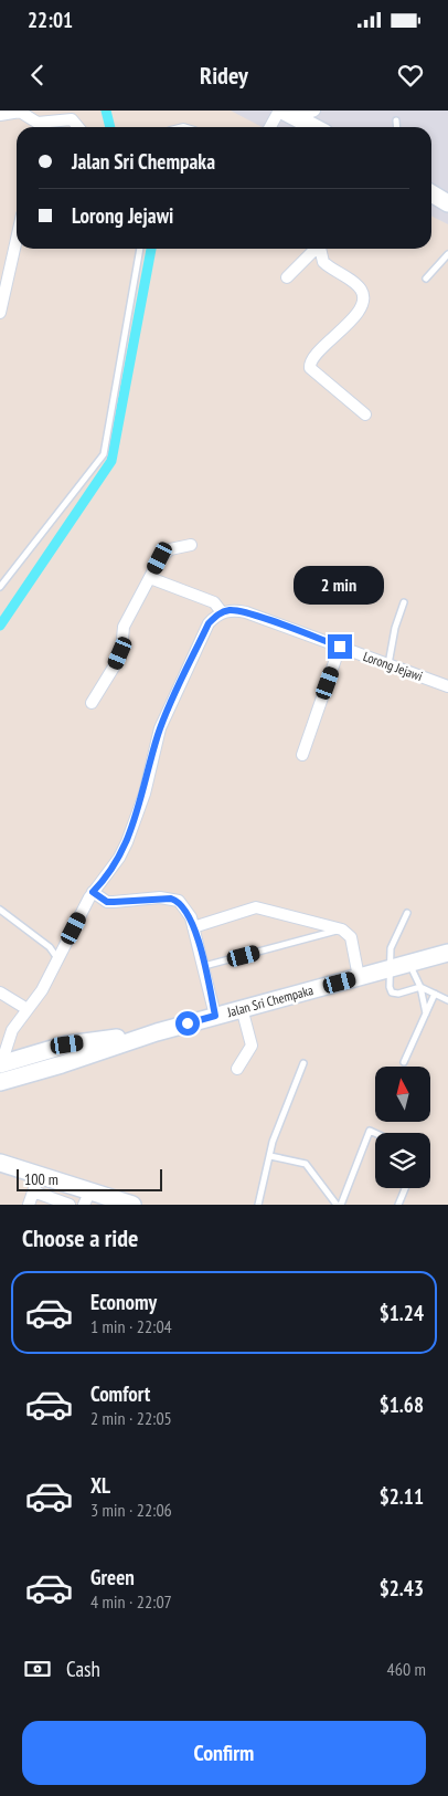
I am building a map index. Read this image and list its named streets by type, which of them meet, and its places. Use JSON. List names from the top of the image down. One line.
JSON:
{"streets":{"main road":["Jalan Sri Chempaka"],"street":["Lorong Jejawi"]},"scale_bar":"100 m","north":"top","page":{"status":"22:01","header":"Ridey","banner":["Jalan Sri Chempaka","Lorong Jejawi"],"bubble":"2 min","scale":"100 m","heading":"Choose a ride","list":[{"name":"Economy","note":"1 min · 22:04","value":"$1.24"},{"name":"Comfort","note":"2 min · 22:05","value":"$1.68"},{"name":"XL","note":"3 min · 22:06","value":"$2.11"},{"name":"Green","note":"4 min · 22:07","value":"$2.43"}],"pay":["Cash","460 m"],"buttons":"Confirm"}}
